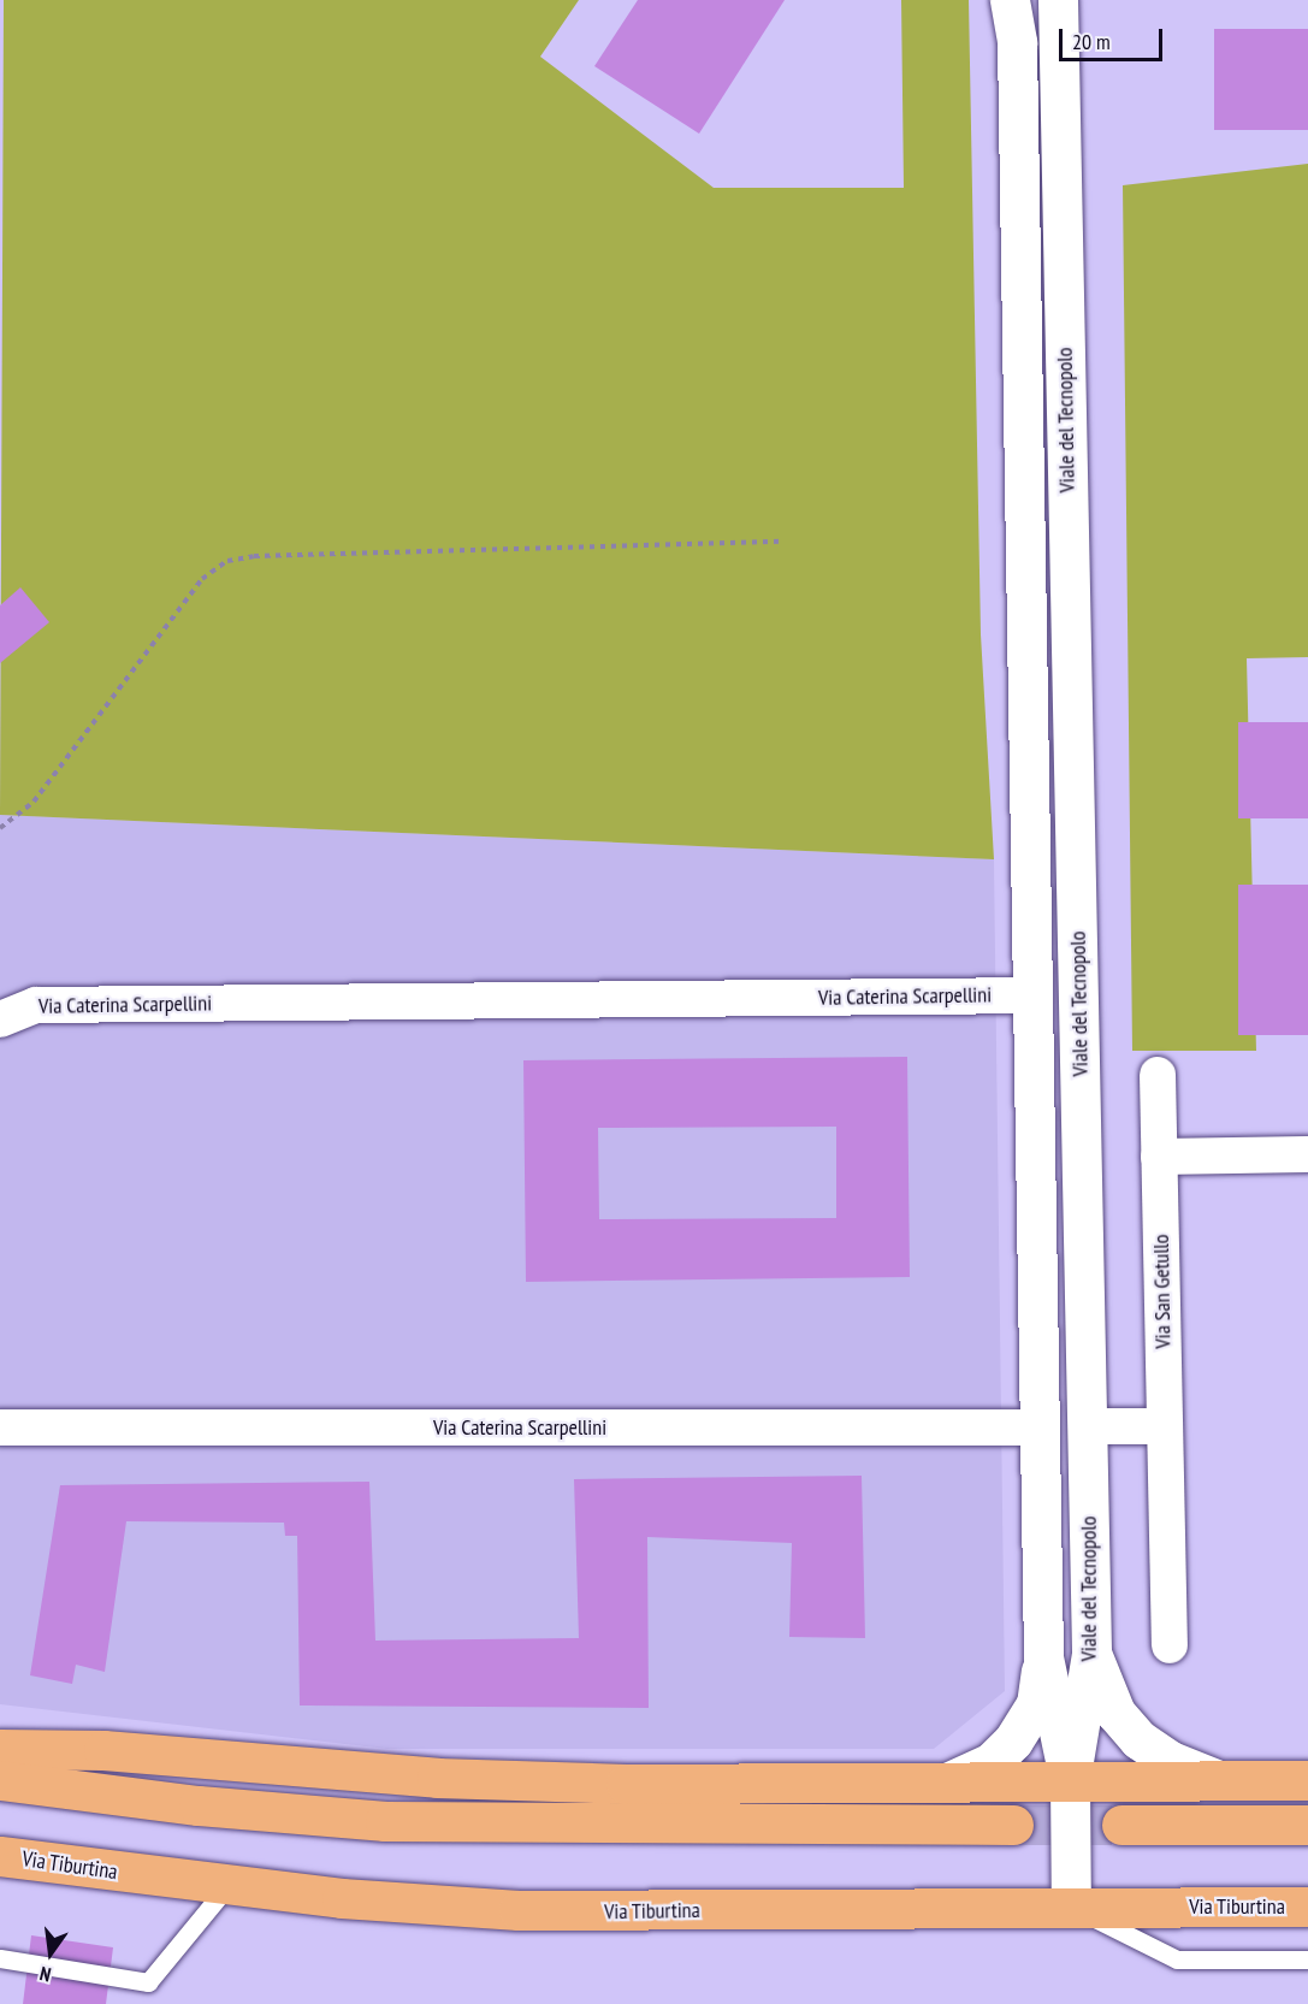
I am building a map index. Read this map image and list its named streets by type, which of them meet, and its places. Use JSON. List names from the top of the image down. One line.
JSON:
{"streets":{"main road":["Viale del Tecnopolo","Via Tiburtina"],"street":["Via Caterina Scarpellini","Via San Getullo"]},"crossings":[["Viale del Tecnopolo","Via Caterina Scarpellini"]],"scale_bar":"20 m","north":"bottom"}
